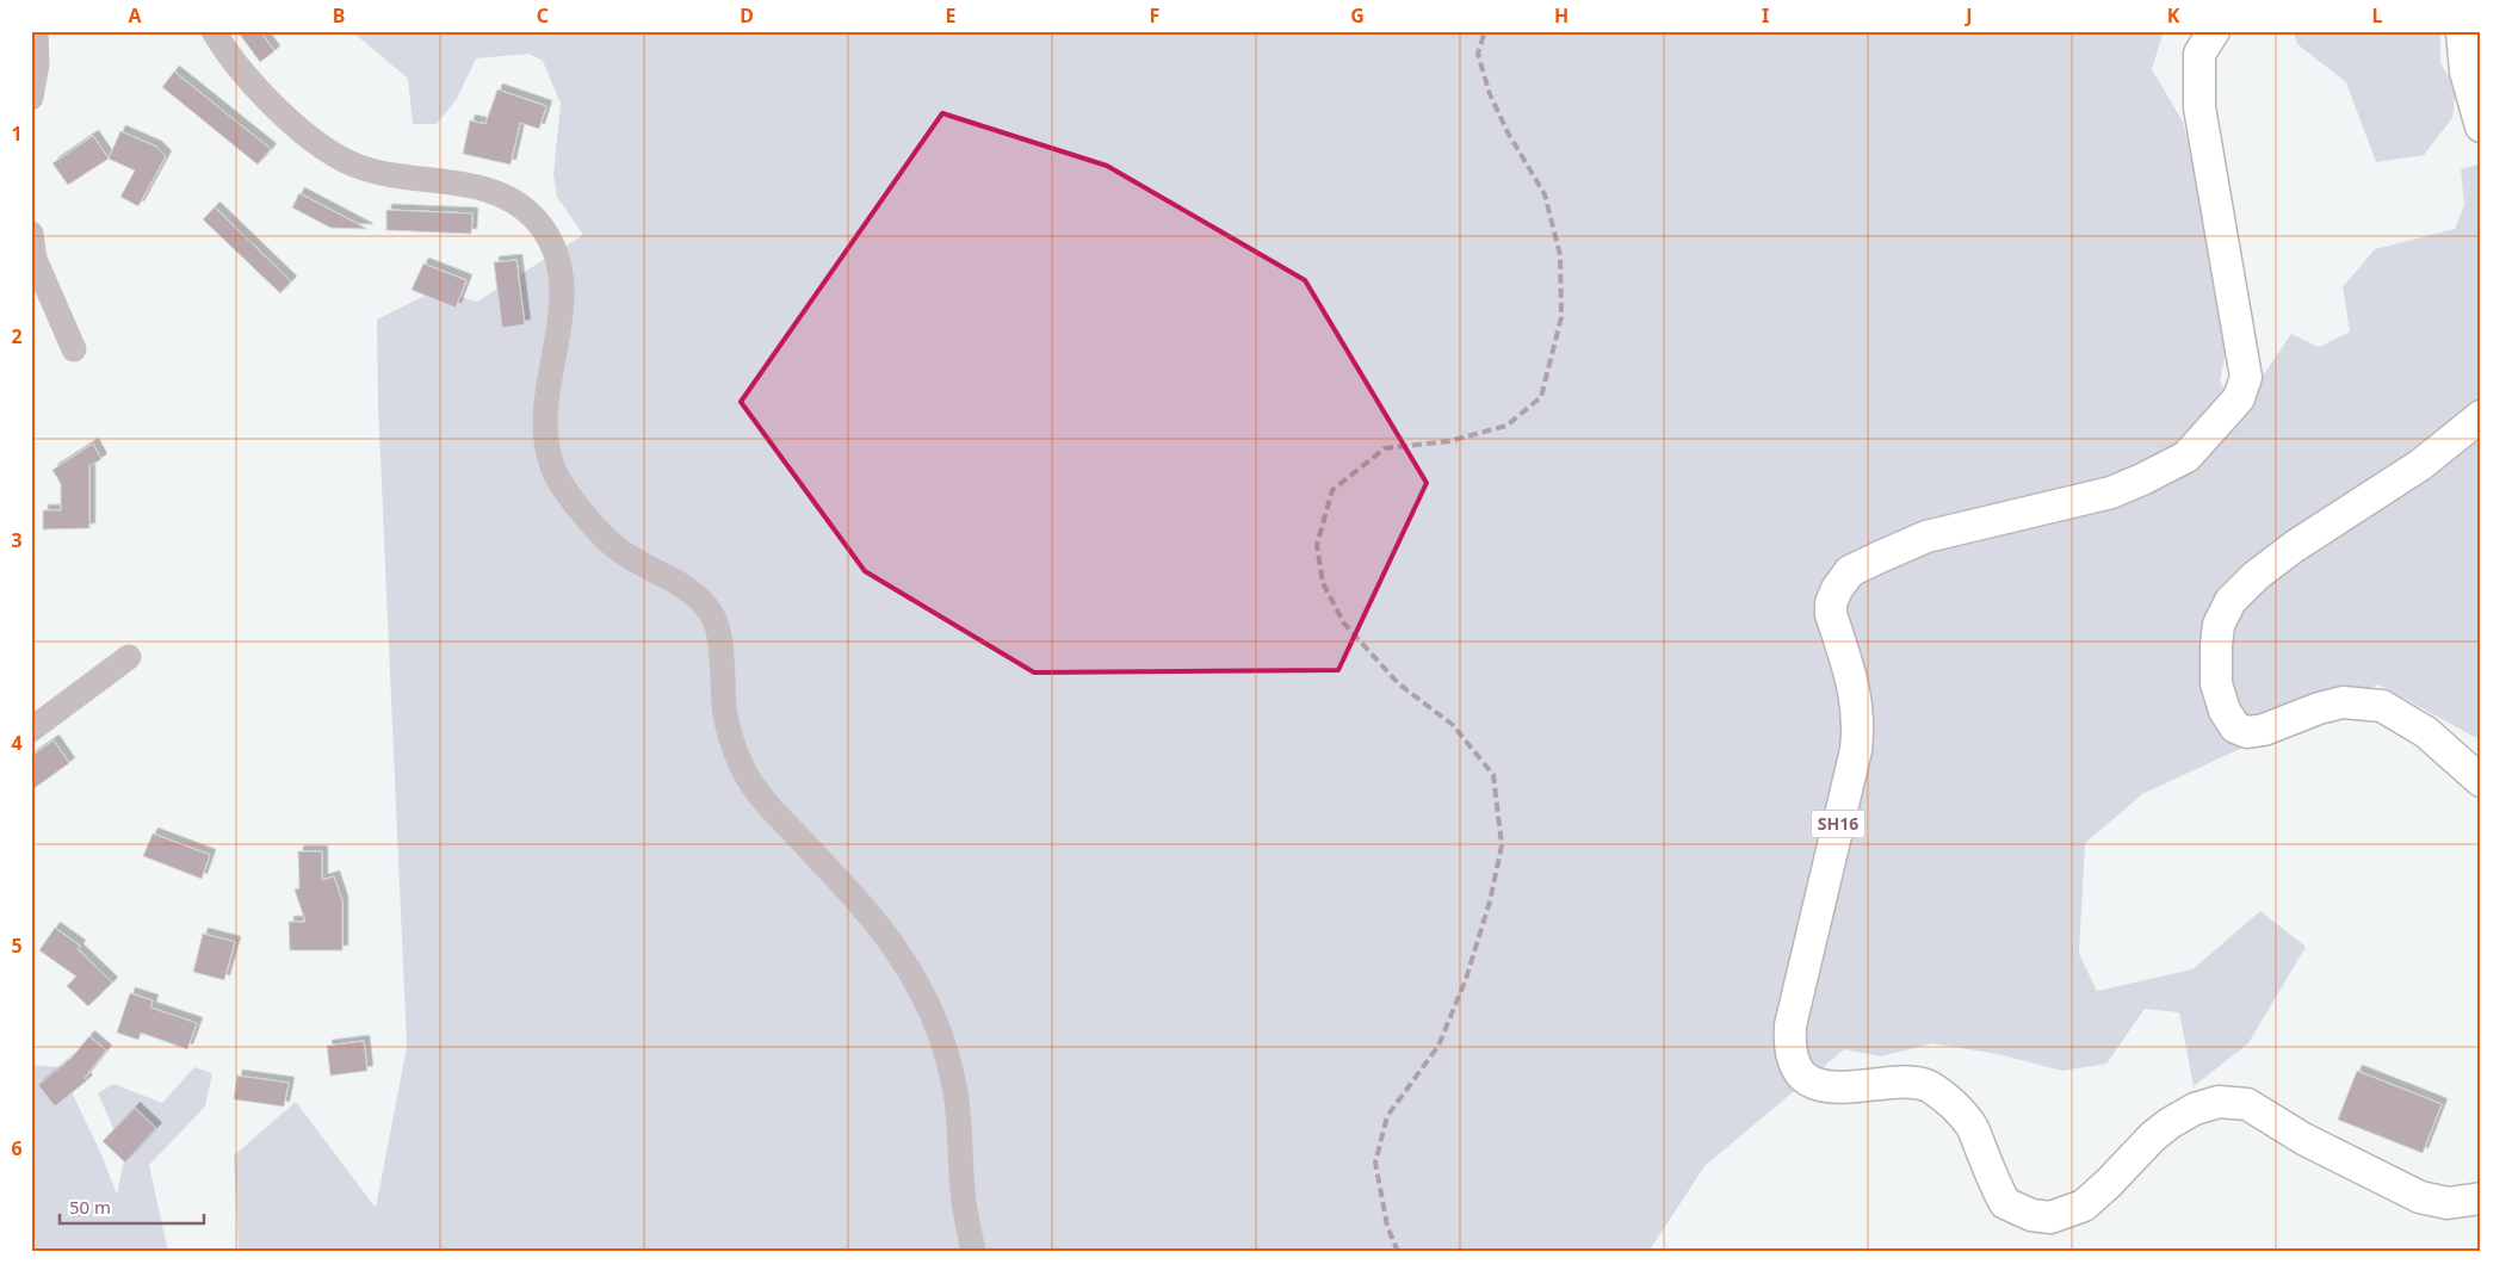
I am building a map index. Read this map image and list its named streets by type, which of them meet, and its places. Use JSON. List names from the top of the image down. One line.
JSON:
{"streets":{"main road":["SH16"]},"scale_bar":"50 m","grid":{"columns":["A","B","C","D","E","F","G","H","I","J","K","L"],"rows":["1","2","3","4","5","6"]}}
